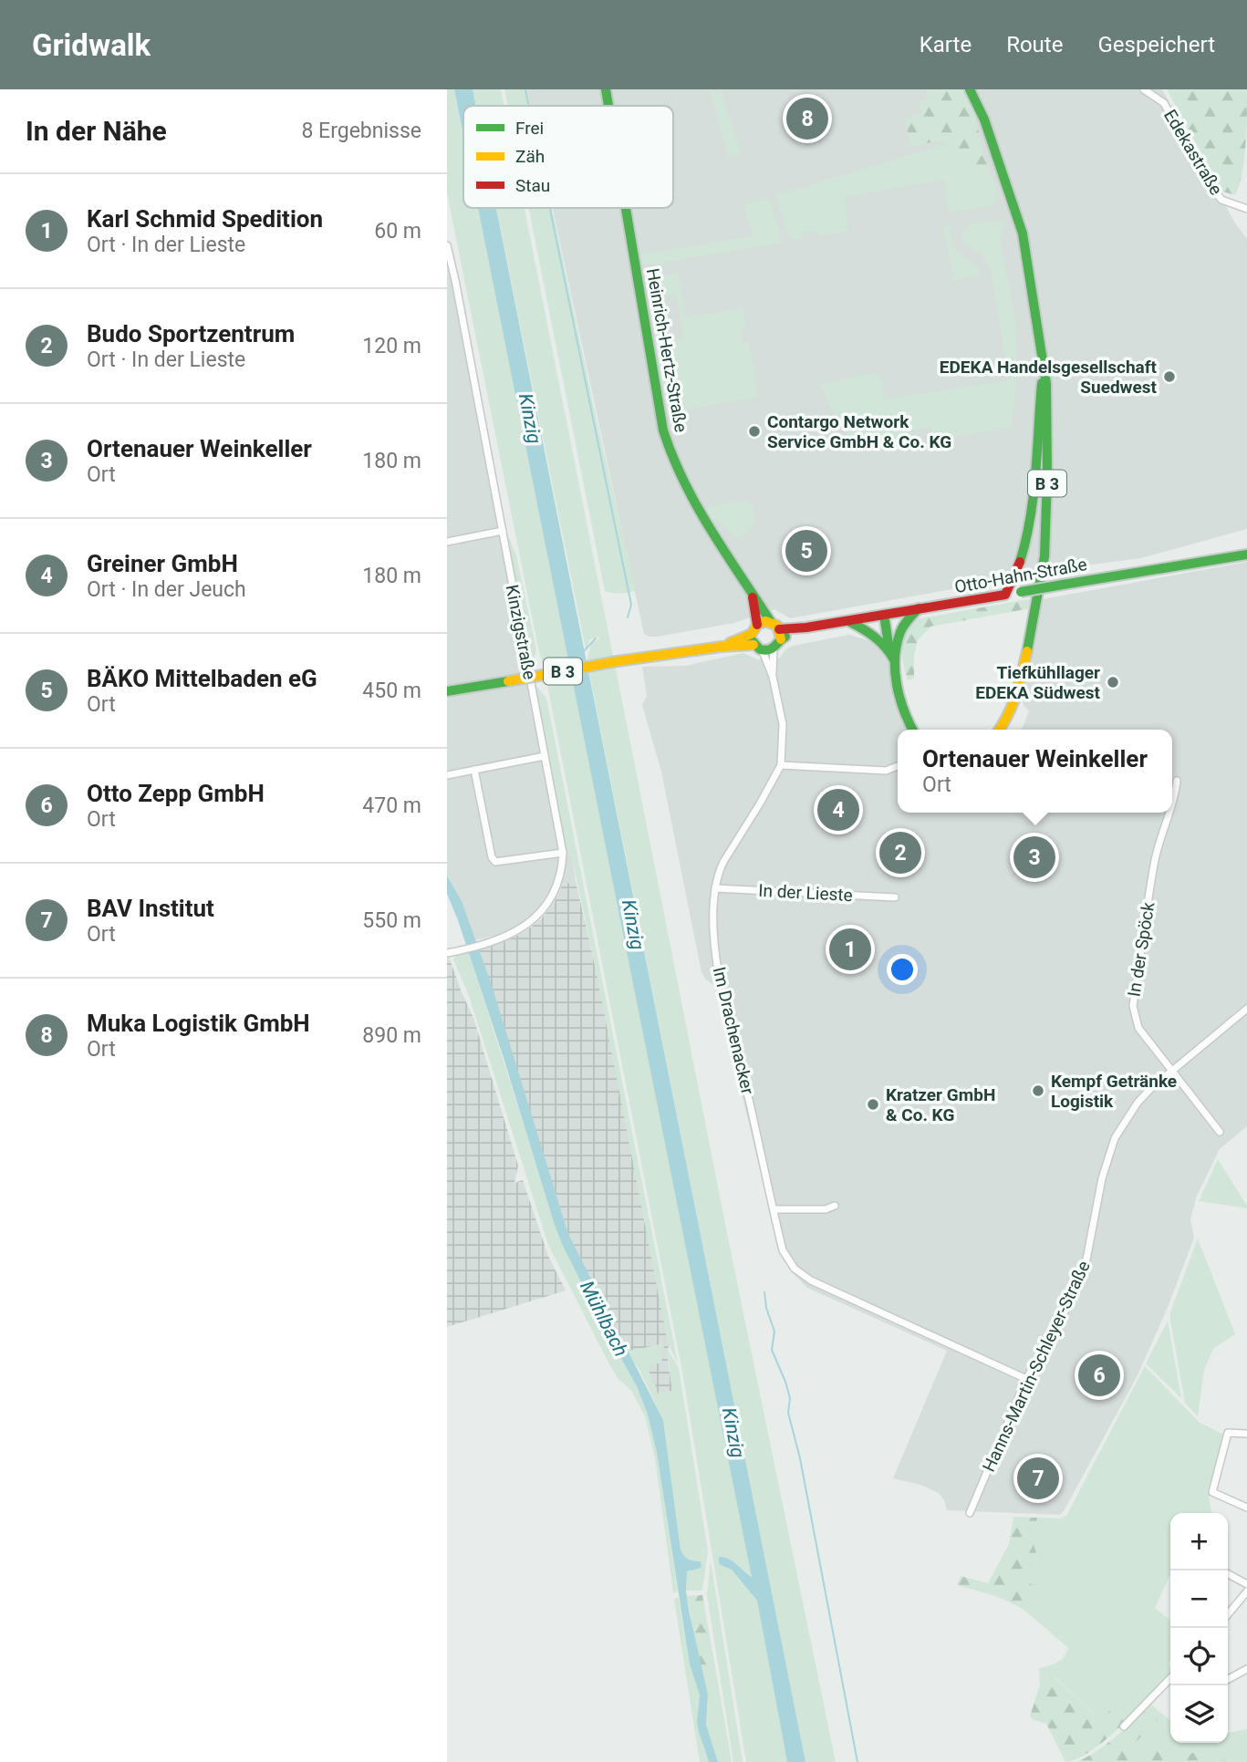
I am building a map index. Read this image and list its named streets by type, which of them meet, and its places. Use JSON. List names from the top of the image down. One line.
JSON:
{"streets":{"main road":["Heinrich-Hertz-Straße","B 3","Otto-Hahn-Straße"],"street":["Edekastraße","Kinzigstraße","In der Lieste","In der Spöck","Im Drachenacker","Hanns-Martin-Schleyer-Straße"]},"crossings":[["B 3","Otto-Hahn-Straße"],["In der Lieste","Im Drachenacker"],["In der Spöck","Hanns-Martin-Schleyer-Straße"],["Im Drachenacker","Hanns-Martin-Schleyer-Straße"]],"water":["Kinzig","Mühlbach"],"places":["EDEKA Handelsgesellschaft Suedwest","Contargo Network Service GmbH & Co. KG","Tiefkühllager EDEKA Südwest","Kempf Getränke Logistik","Kratzer GmbH & Co. KG"],"legend":["Frei","Zäh","Stau"],"page":{"header":"Gridwalk","nav":["Karte","Route","Gespeichert"],"heading":["In der Nähe","8 Ergebnisse"],"pins":["8","5","4","2","3","1","6","7"],"list":[{"mark":"1","name":"Karl Schmid Spedition","note":"Ort · In der Lieste","value":"60 m"},{"mark":"2","name":"Budo Sportzentrum","note":"Ort · In der Lieste","value":"120 m"},{"mark":"3","name":"Ortenauer Weinkeller","note":"Ort","value":"180 m"},{"mark":"4","name":"Greiner GmbH","note":"Ort · In der Jeuch","value":"180 m"},{"mark":"5","name":"BÄKO Mittelbaden eG","note":"Ort","value":"450 m"},{"mark":"6","name":"Otto Zepp GmbH","note":"Ort","value":"470 m"},{"mark":"7","name":"BAV Institut","note":"Ort","value":"550 m"},{"mark":"8","name":"Muka Logistik GmbH","note":"Ort","value":"890 m"}],"popup":["Ortenauer Weinkeller","Ort"],"map_buttons":["+","−"]}}
